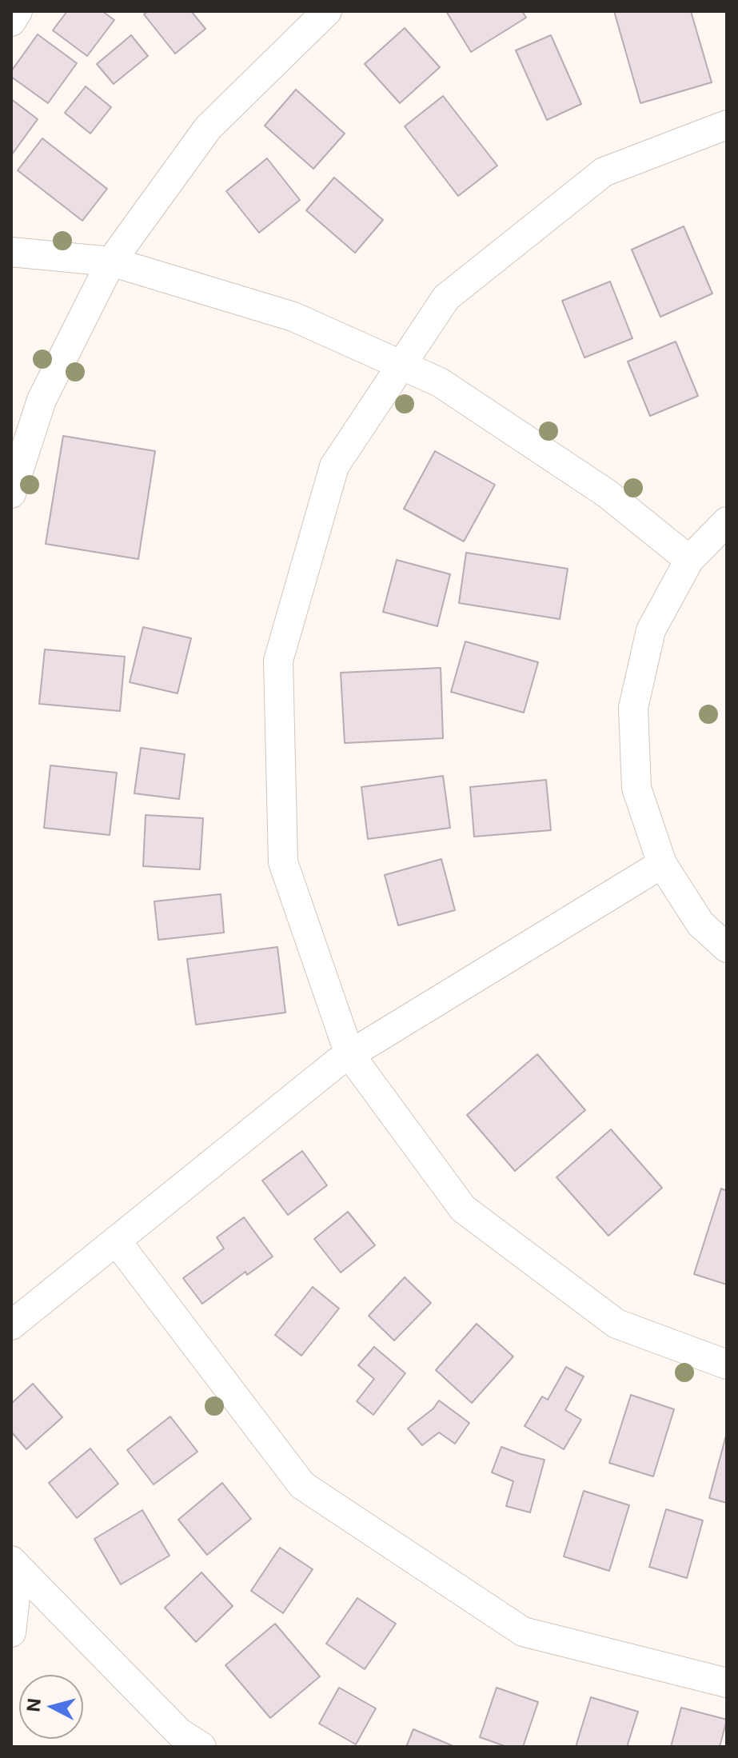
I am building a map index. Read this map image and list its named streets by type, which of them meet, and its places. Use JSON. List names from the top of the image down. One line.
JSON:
{"north":"left"}
